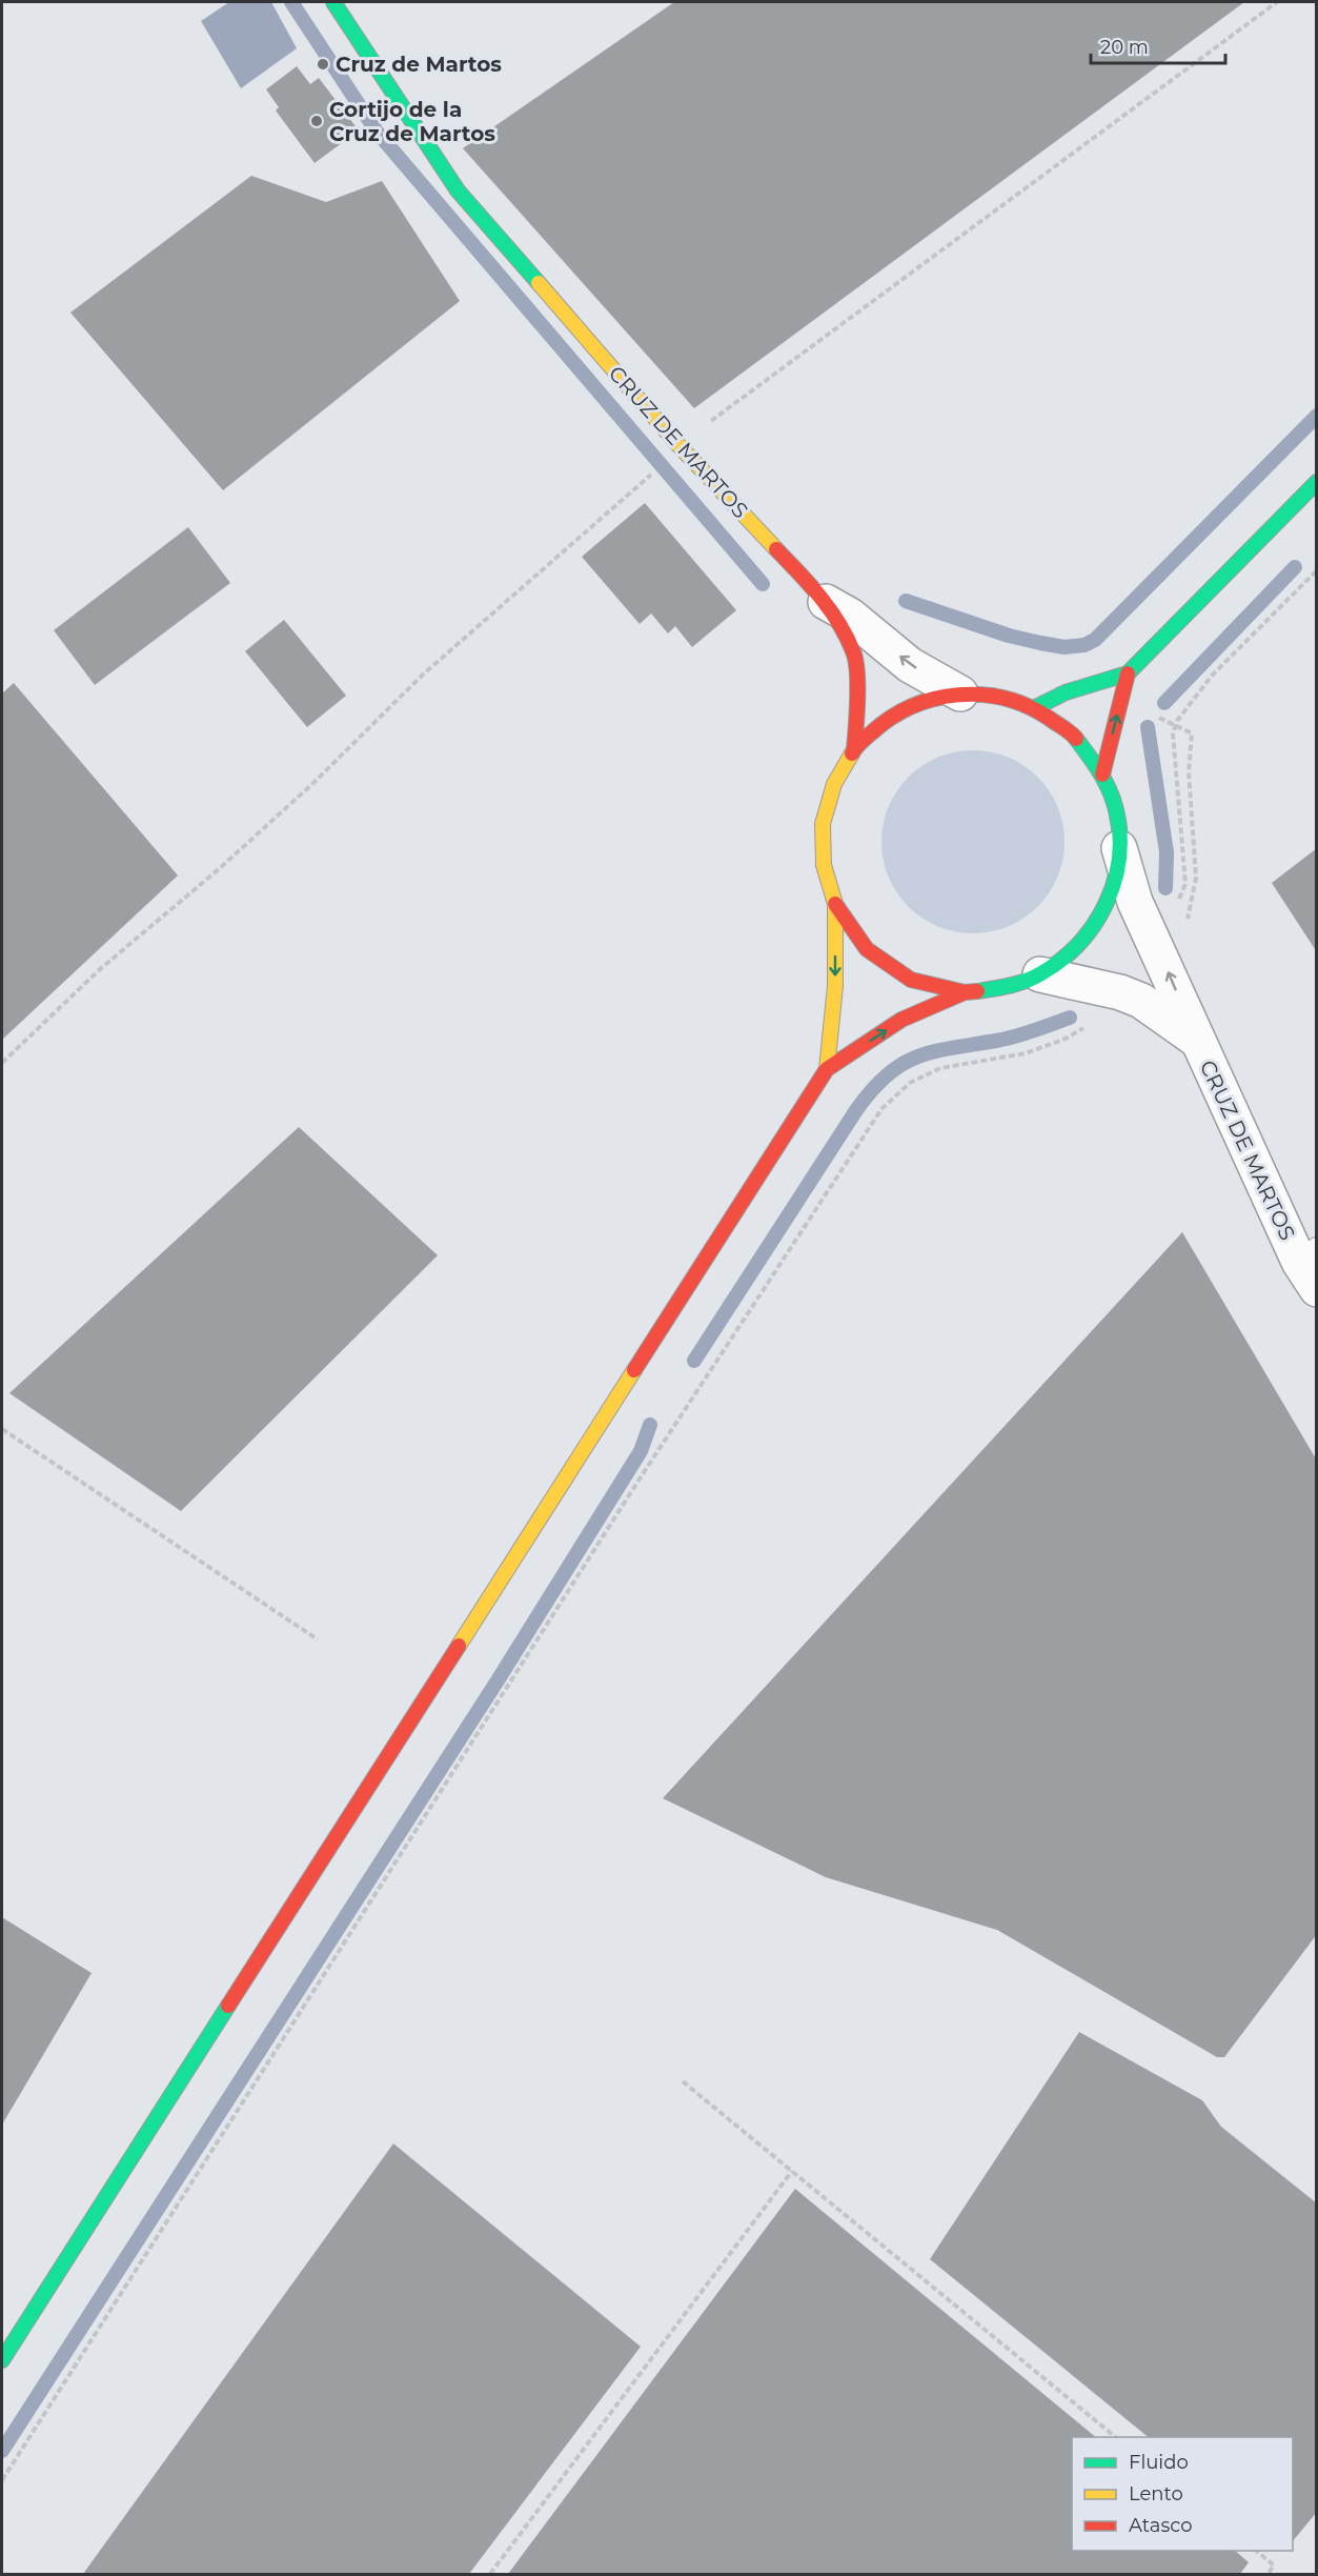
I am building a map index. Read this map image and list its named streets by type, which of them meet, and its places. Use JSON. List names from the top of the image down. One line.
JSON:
{"streets":{"main road":["CRUZ DE MARTOS"]},"places":["Cruz de Martos","Cortijo de la Cruz de Martos"],"legend":["Fluido","Lento","Atasco"],"scale_bar":"20 m"}
